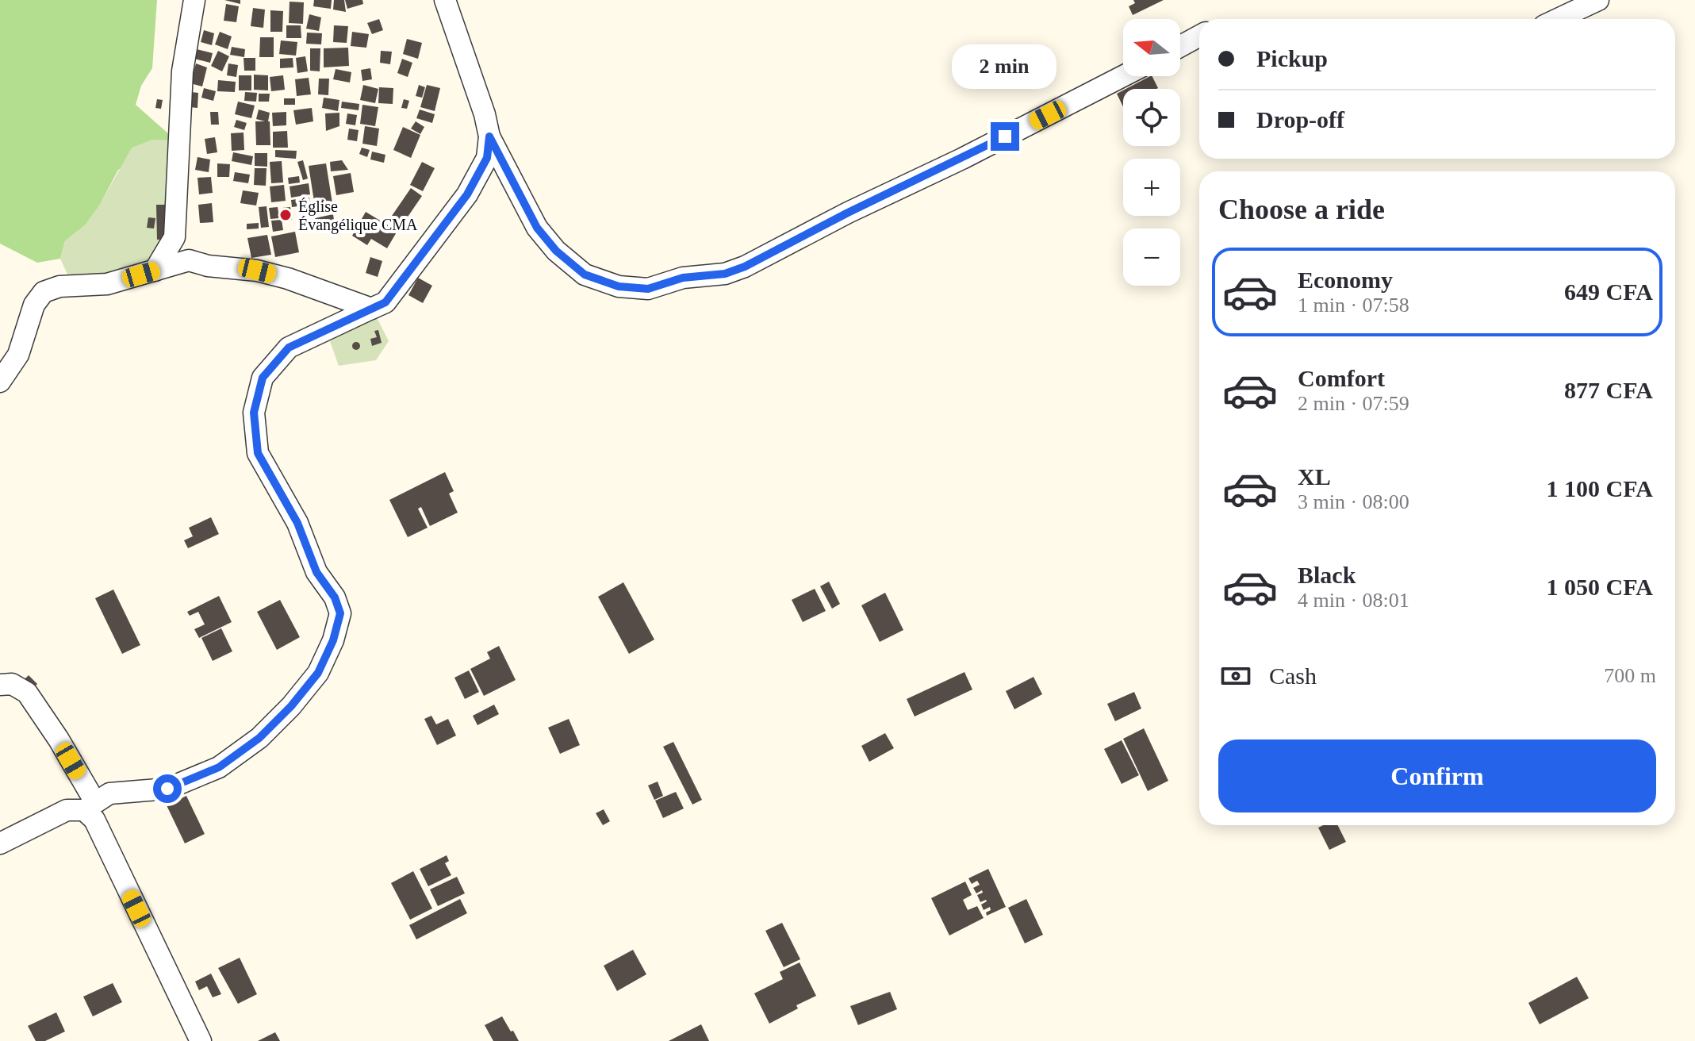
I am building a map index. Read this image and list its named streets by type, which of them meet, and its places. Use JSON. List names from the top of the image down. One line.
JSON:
{"places":["Église Évangélique CMA"],"north":"left","page":{"map_buttons":["+","−"],"banner":["Pickup","Drop-off"],"bubble":"2 min","heading":"Choose a ride","list":[{"name":"Economy","note":"1 min · 07:58","value":"649 CFA"},{"name":"Comfort","note":"2 min · 07:59","value":"877 CFA"},{"name":"XL","note":"3 min · 08:00","value":"1 100 CFA"},{"name":"Black","note":"4 min · 08:01","value":"1 050 CFA"}],"pay":["Cash","700 m"],"buttons":"Confirm"}}
